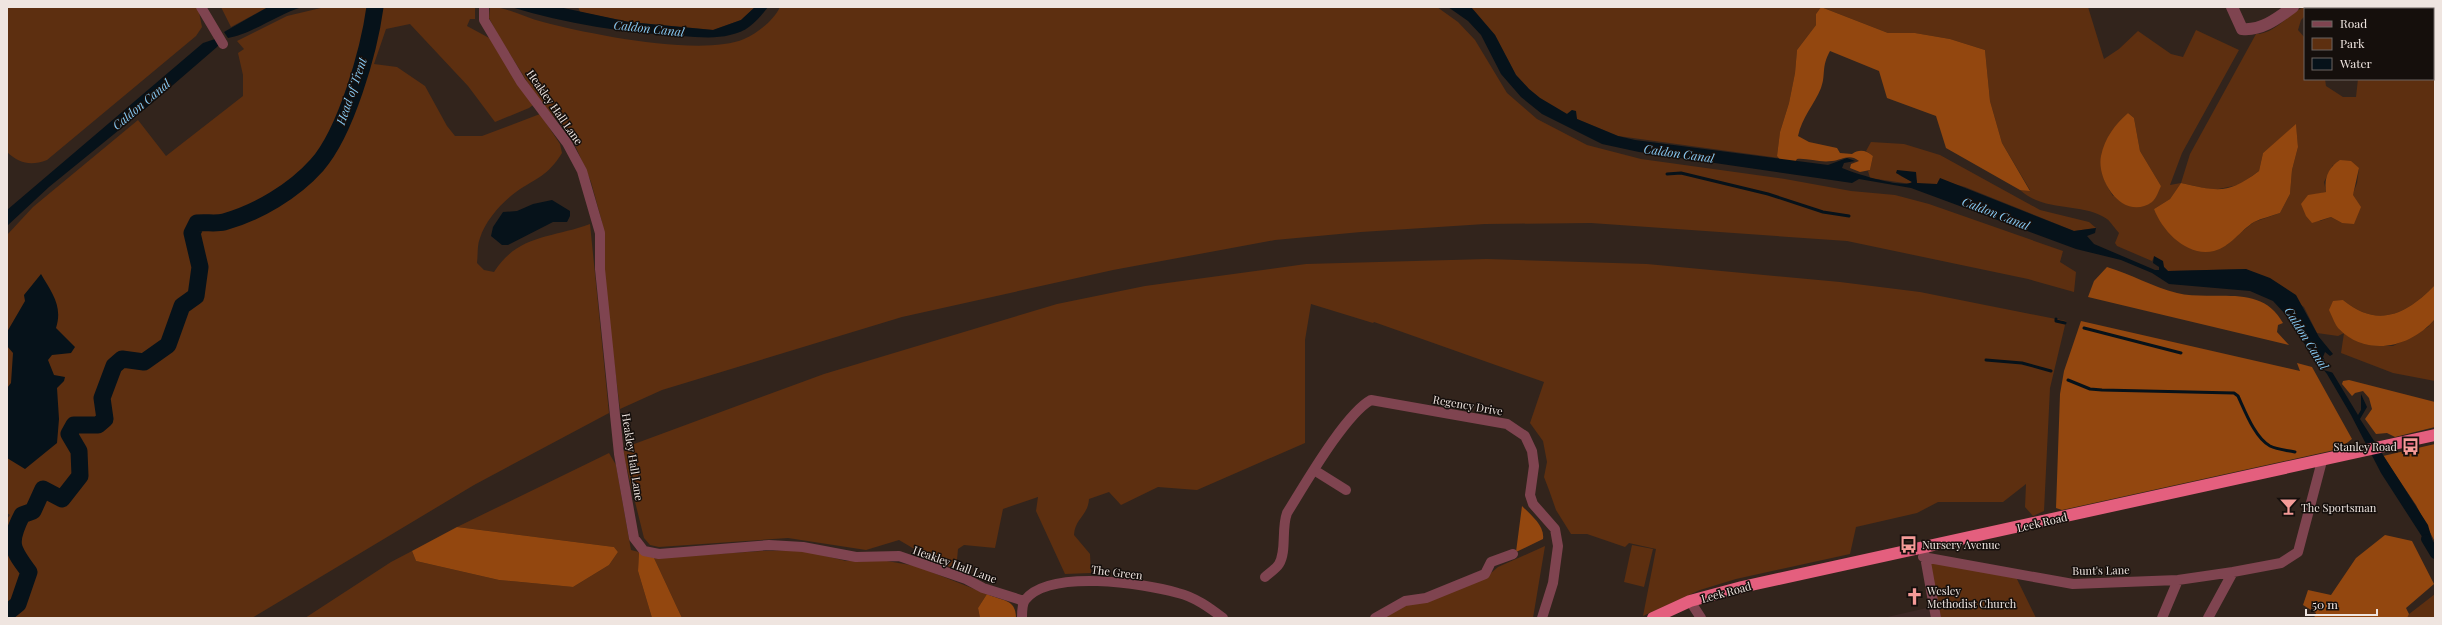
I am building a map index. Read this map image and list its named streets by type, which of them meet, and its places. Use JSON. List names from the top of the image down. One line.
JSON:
{"streets":{"highway":["Leek Road"],"street":["Heakley Hall Lane","Regency Drive","Bunt's Lane","The Green"]},"crossings":[["Heakley Hall Lane","The Green"],["Leek Road","Bunt's Lane"]],"water":["Caldon Canal","Head of Trent"],"places":{"bus stop":["Stanley Road","Nursery Avenue"],"bar":["The Sportsman"],"church":["Wesley Methodist Church"]},"legend":["Road","Park","Water"],"scale_bar":"50 m"}
